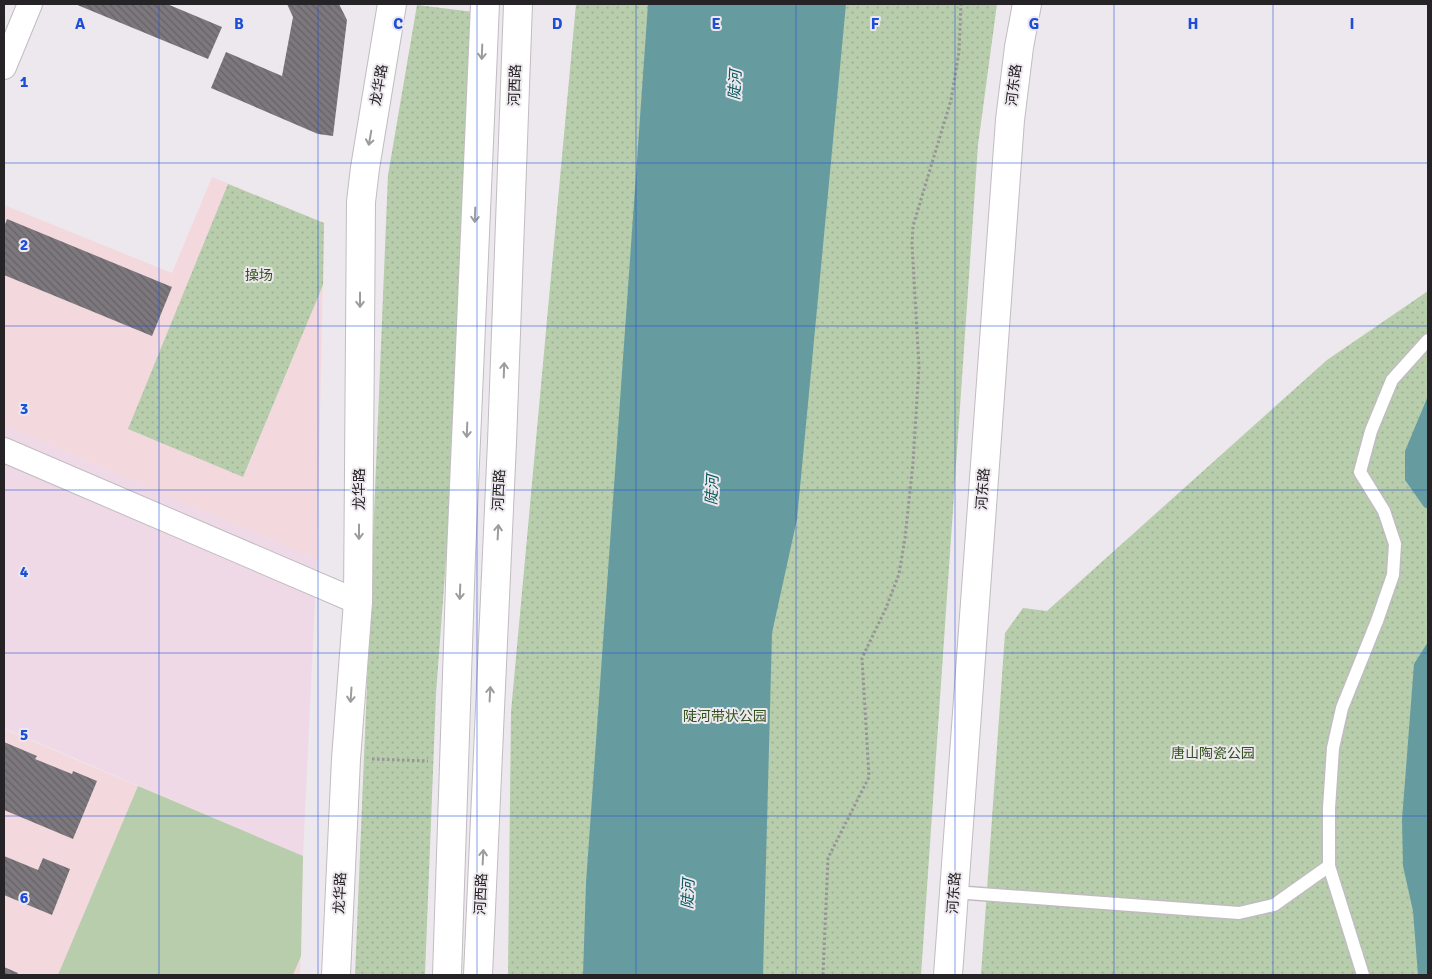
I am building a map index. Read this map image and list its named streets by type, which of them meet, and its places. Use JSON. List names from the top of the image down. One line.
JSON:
{"streets":{"street":["龙华路","河西路","河东路"]},"water":["陡河"],"parks":["操场","陡河带状公园","唐山陶瓷公园"],"grid":{"columns":["A","B","C","D","E","F","G","H","I"],"rows":["1","2","3","4","5","6"]}}
